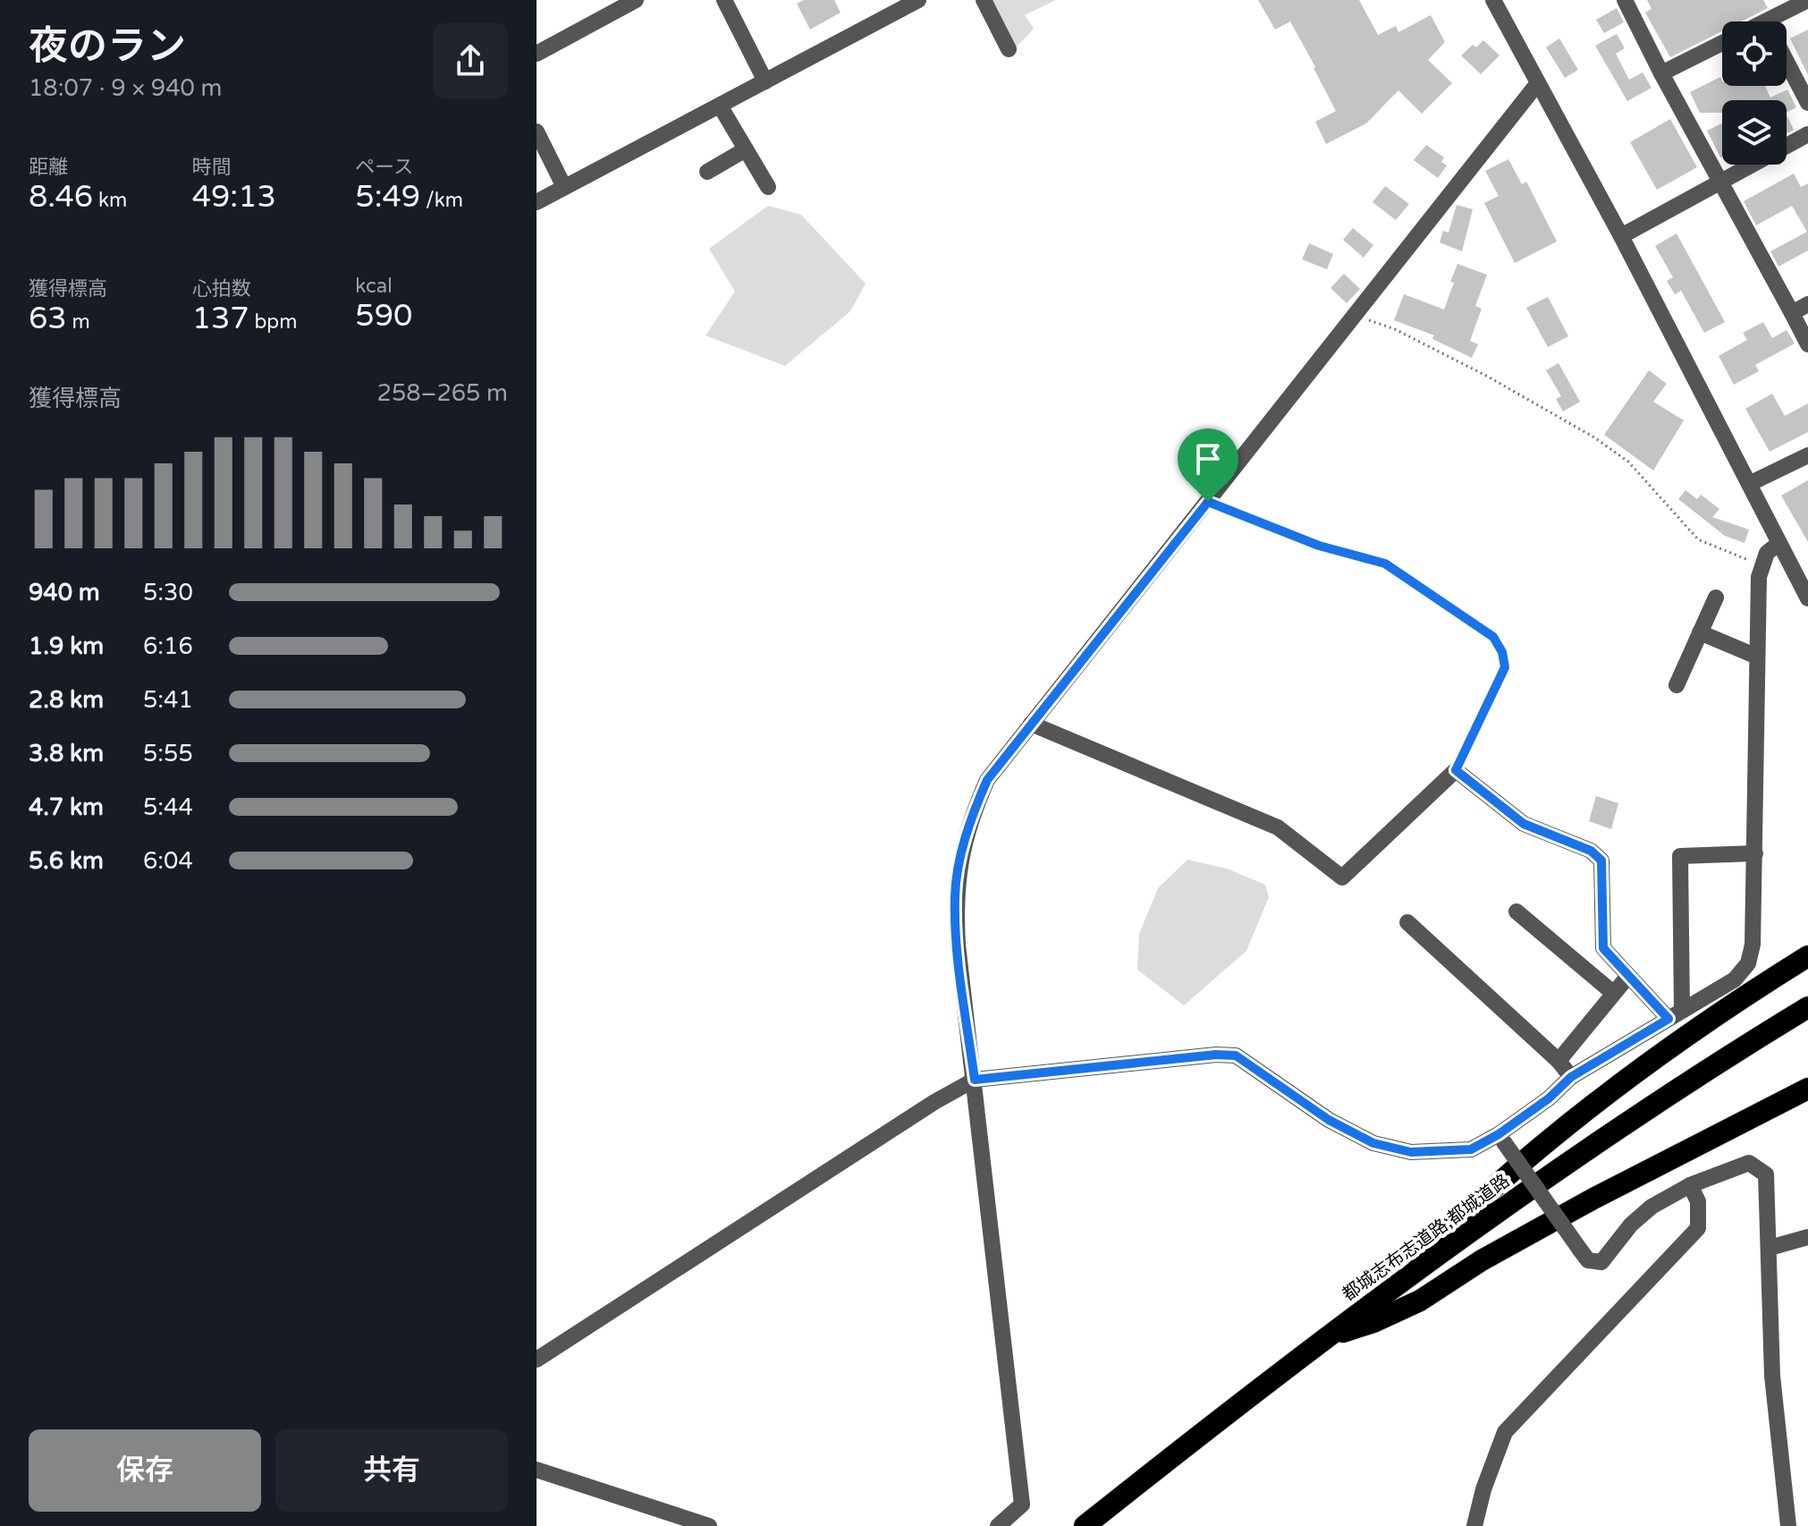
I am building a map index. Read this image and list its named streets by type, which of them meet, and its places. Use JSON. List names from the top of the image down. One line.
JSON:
{"streets":{"highway":["都城志布志道路;都城道路"]},"page":{"heading":["夜のラン","18:07 · 9 × 940 m"],"stats":[["距離","8.46 km"],["時間","49:13"],["ペース","5:49 /km"],["獲得標高","63 m"],["心拍数","137 bpm"],["kcal","590"]],"chart":["獲得標高","258–265 m"],"list":[{"name":"940 m","note":"5:30"},{"name":"1.9 km","note":"6:16"},{"name":"2.8 km","note":"5:41"},{"name":"3.8 km","note":"5:55"},{"name":"4.7 km","note":"5:44"},{"name":"5.6 km","note":"6:04"}],"buttons":["保存","共有"]}}
